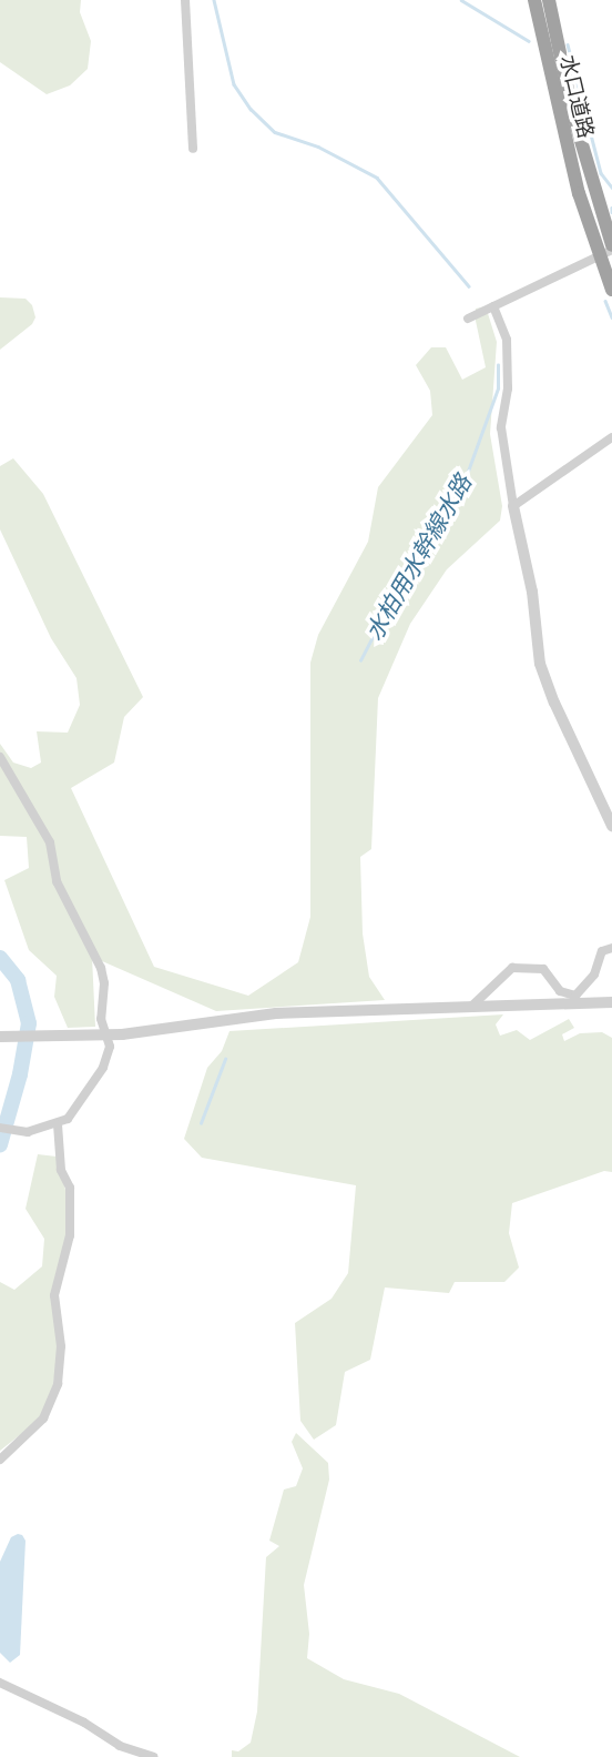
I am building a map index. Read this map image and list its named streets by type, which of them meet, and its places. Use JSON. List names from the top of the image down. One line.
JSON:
{"streets":{"highway":["水口道路"]},"water":["水柏用水幹線水路"]}
